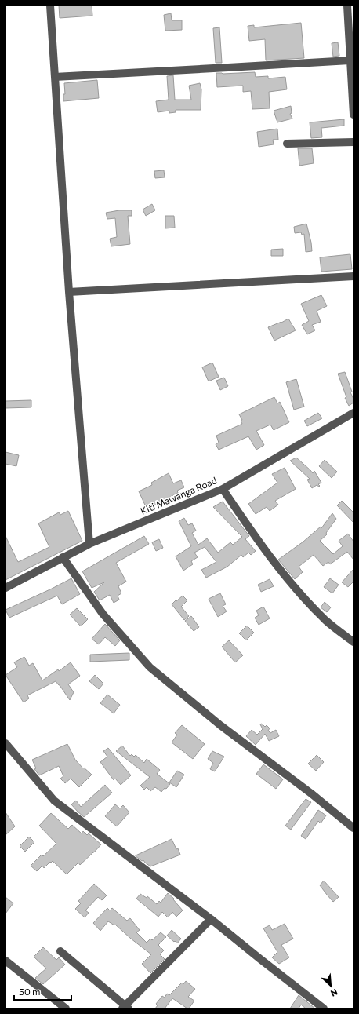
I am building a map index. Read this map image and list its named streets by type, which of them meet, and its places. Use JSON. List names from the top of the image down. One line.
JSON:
{"streets":{"street":["Kiti Mawanga Road"]},"scale_bar":"50 m","north":"bottom right"}
